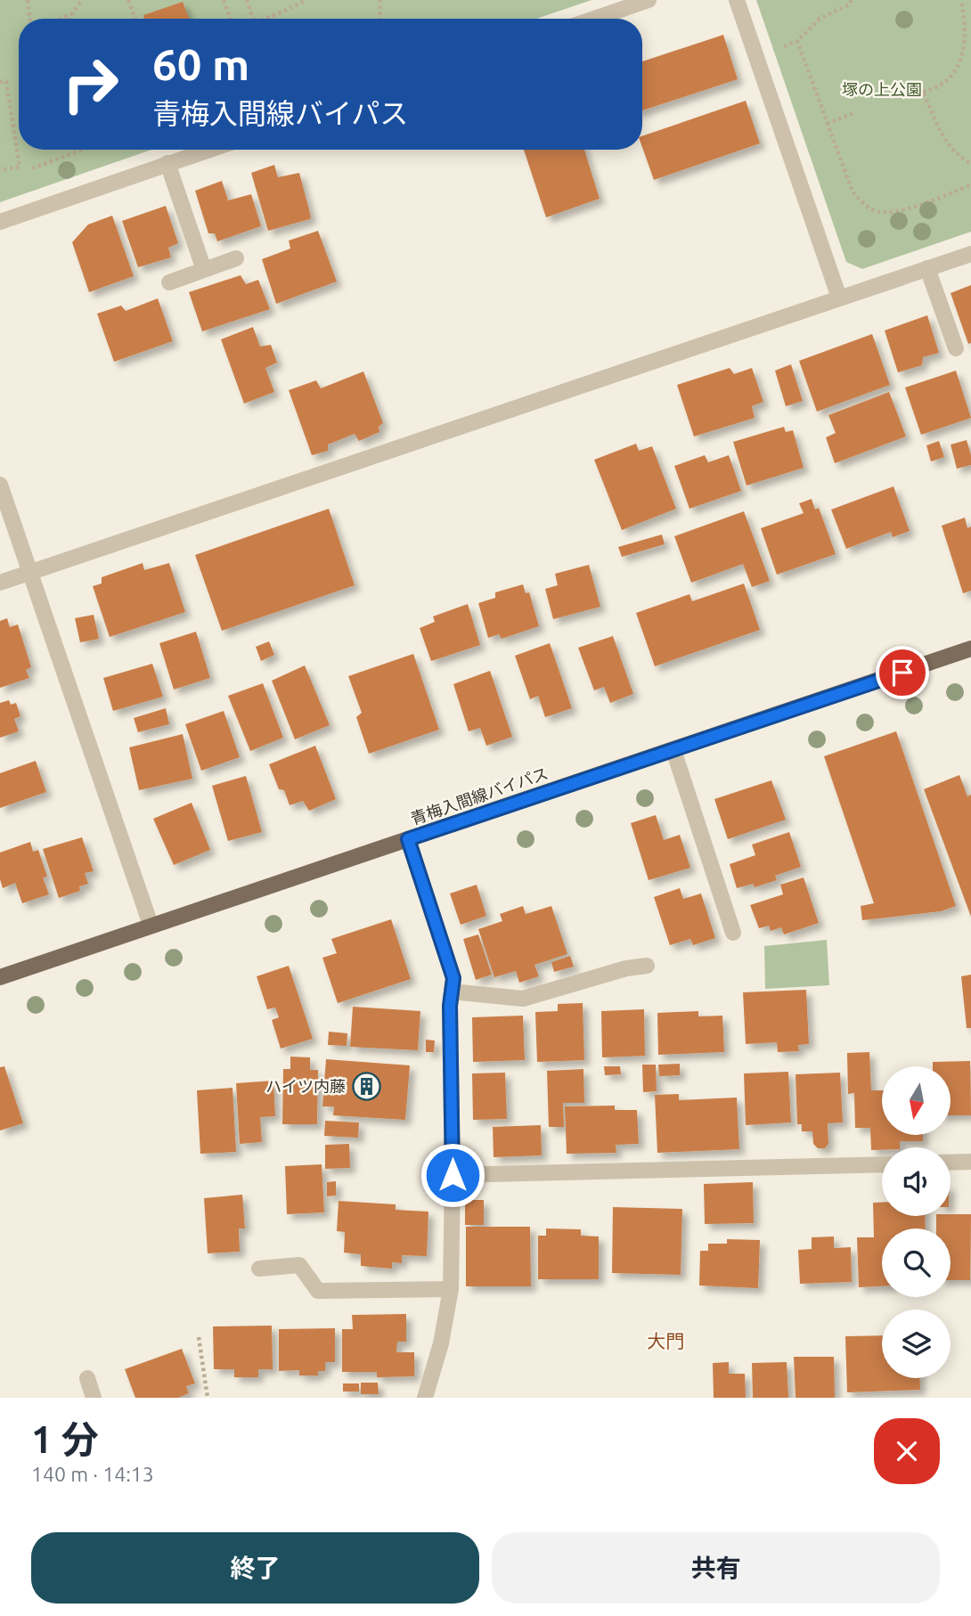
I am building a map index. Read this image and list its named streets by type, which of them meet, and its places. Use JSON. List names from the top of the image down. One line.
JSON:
{"streets":{"main road":["青梅入間線バイパス"]},"districts":["大門"],"parks":["塚の上公園"],"places":{"building":["ハイツ内藤"]},"north":"bottom","page":{"turn":["60 m","青梅入間線バイパス"],"heading":["1 分","140 m · 14:13"],"buttons":["終了","共有"]}}
